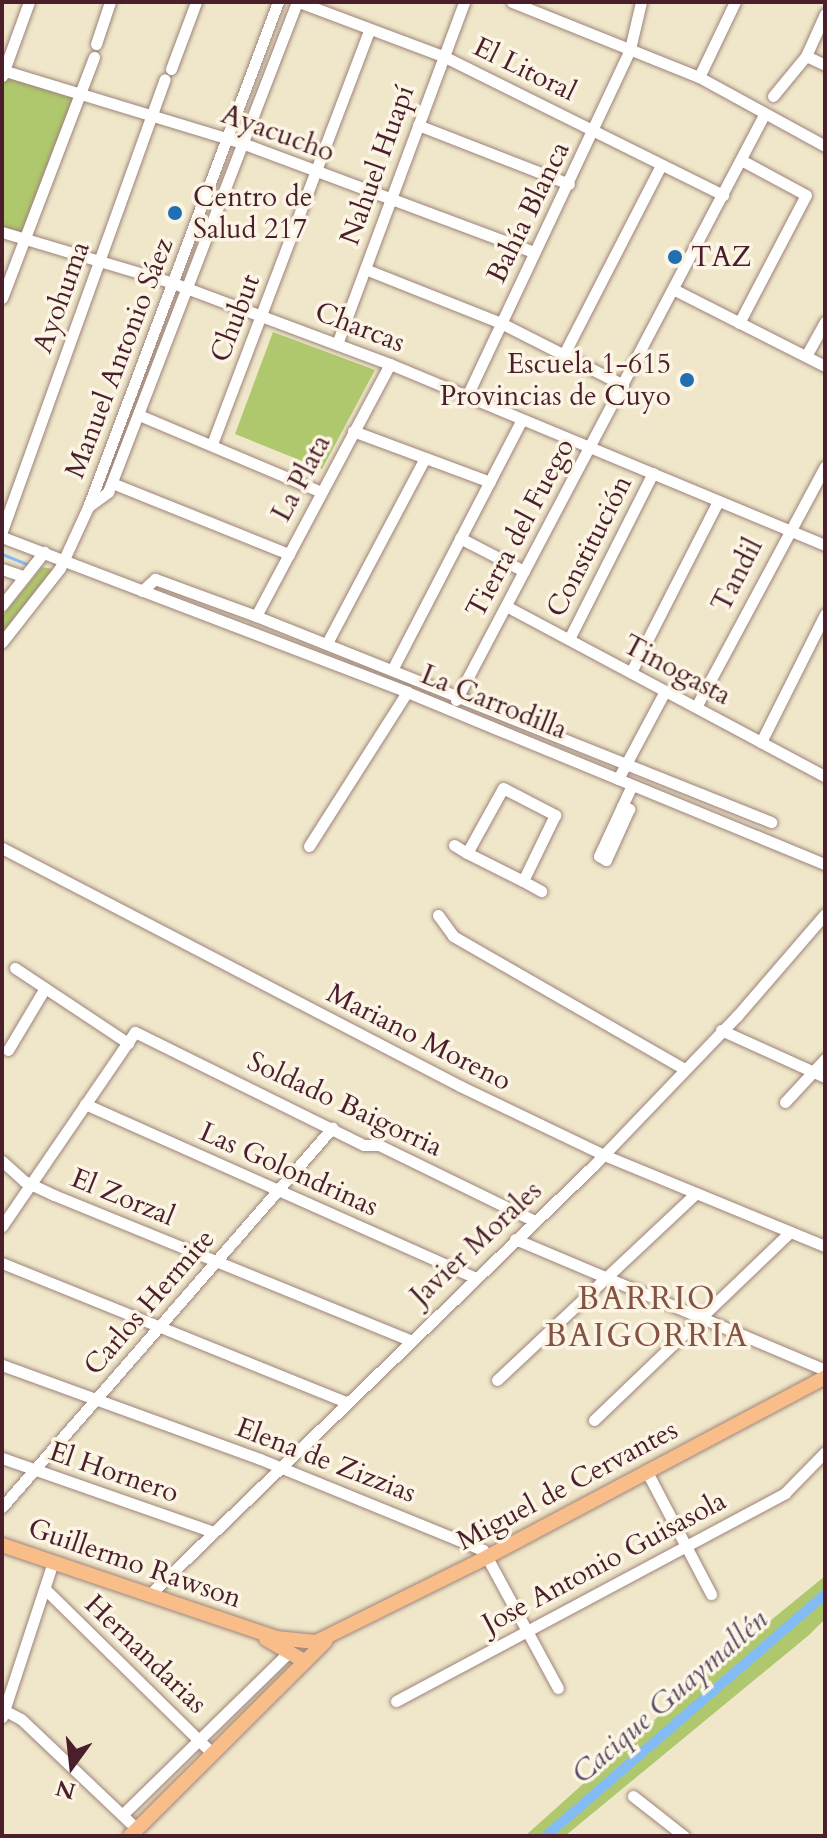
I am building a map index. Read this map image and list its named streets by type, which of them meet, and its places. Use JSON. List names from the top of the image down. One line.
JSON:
{"streets":{"main road":["Miguel de Cervantes","Guillermo Rawson"],"street":["El Litoral","Ayacucho","Nahuel Huapí","Bahía Blanca","Ayohuma","Chubut","Charcas","Manuel Antonio Sáez","La Plata","Tierra del Fuego","Constitución","Tandil","Tinogasta","La Carrodilla","Mariano Moreno","Soldado Baigorria","Las Golondrinas","El Zorzal","Javier Morales","Carlos Hermite","Elena de Zizzias","El Hornero","Jose Antonio Guisasola","Hernandarias"]},"crossings":[["El Litoral","Nahuel Huapí"],["El Litoral","Bahía Blanca"],["El Litoral","Chubut"],["El Litoral","Manuel Antonio Sáez"],["El Litoral","Tierra del Fuego"],["Ayacucho","Nahuel Huapí"],["Ayacucho","Bahía Blanca"],["Ayacucho","Ayohuma"],["Ayacucho","Chubut"],["Ayacucho","Manuel Antonio Sáez"],["Nahuel Huapí","Charcas"],["Bahía Blanca","Charcas"],["Ayohuma","Charcas"],["Ayohuma","La Carrodilla"],["Chubut","Charcas"],["Charcas","Manuel Antonio Sáez"],["Charcas","La Plata"],["Charcas","Tierra del Fuego"],["Charcas","Constitución"],["Charcas","Tandil"],["Manuel Antonio Sáez","La Carrodilla"],["La Plata","La Carrodilla"],["Tierra del Fuego","Tinogasta"],["Tierra del Fuego","La Carrodilla"],["Constitución","Tinogasta"],["Tandil","Tinogasta"],["Mariano Moreno","Javier Morales"],["Soldado Baigorria","Javier Morales"],["Soldado Baigorria","Carlos Hermite"],["Las Golondrinas","Javier Morales"],["Las Golondrinas","Carlos Hermite"],["El Zorzal","Javier Morales"],["El Zorzal","Carlos Hermite"],["Javier Morales","Elena de Zizzias"],["Javier Morales","El Hornero"],["Javier Morales","Guillermo Rawson"],["Carlos Hermite","Elena de Zizzias"],["Carlos Hermite","El Hornero"],["Elena de Zizzias","Miguel de Cervantes"],["Miguel de Cervantes","Guillermo Rawson"],["Miguel de Cervantes","Hernandarias"]],"districts":["BARRIO BAIGORRIA"],"water":["Cacique Guaymallén"],"places":["Centro de Salud 217","TAZ","Escuela 1-615 Provincias de Cuyo"],"north":"bottom"}
